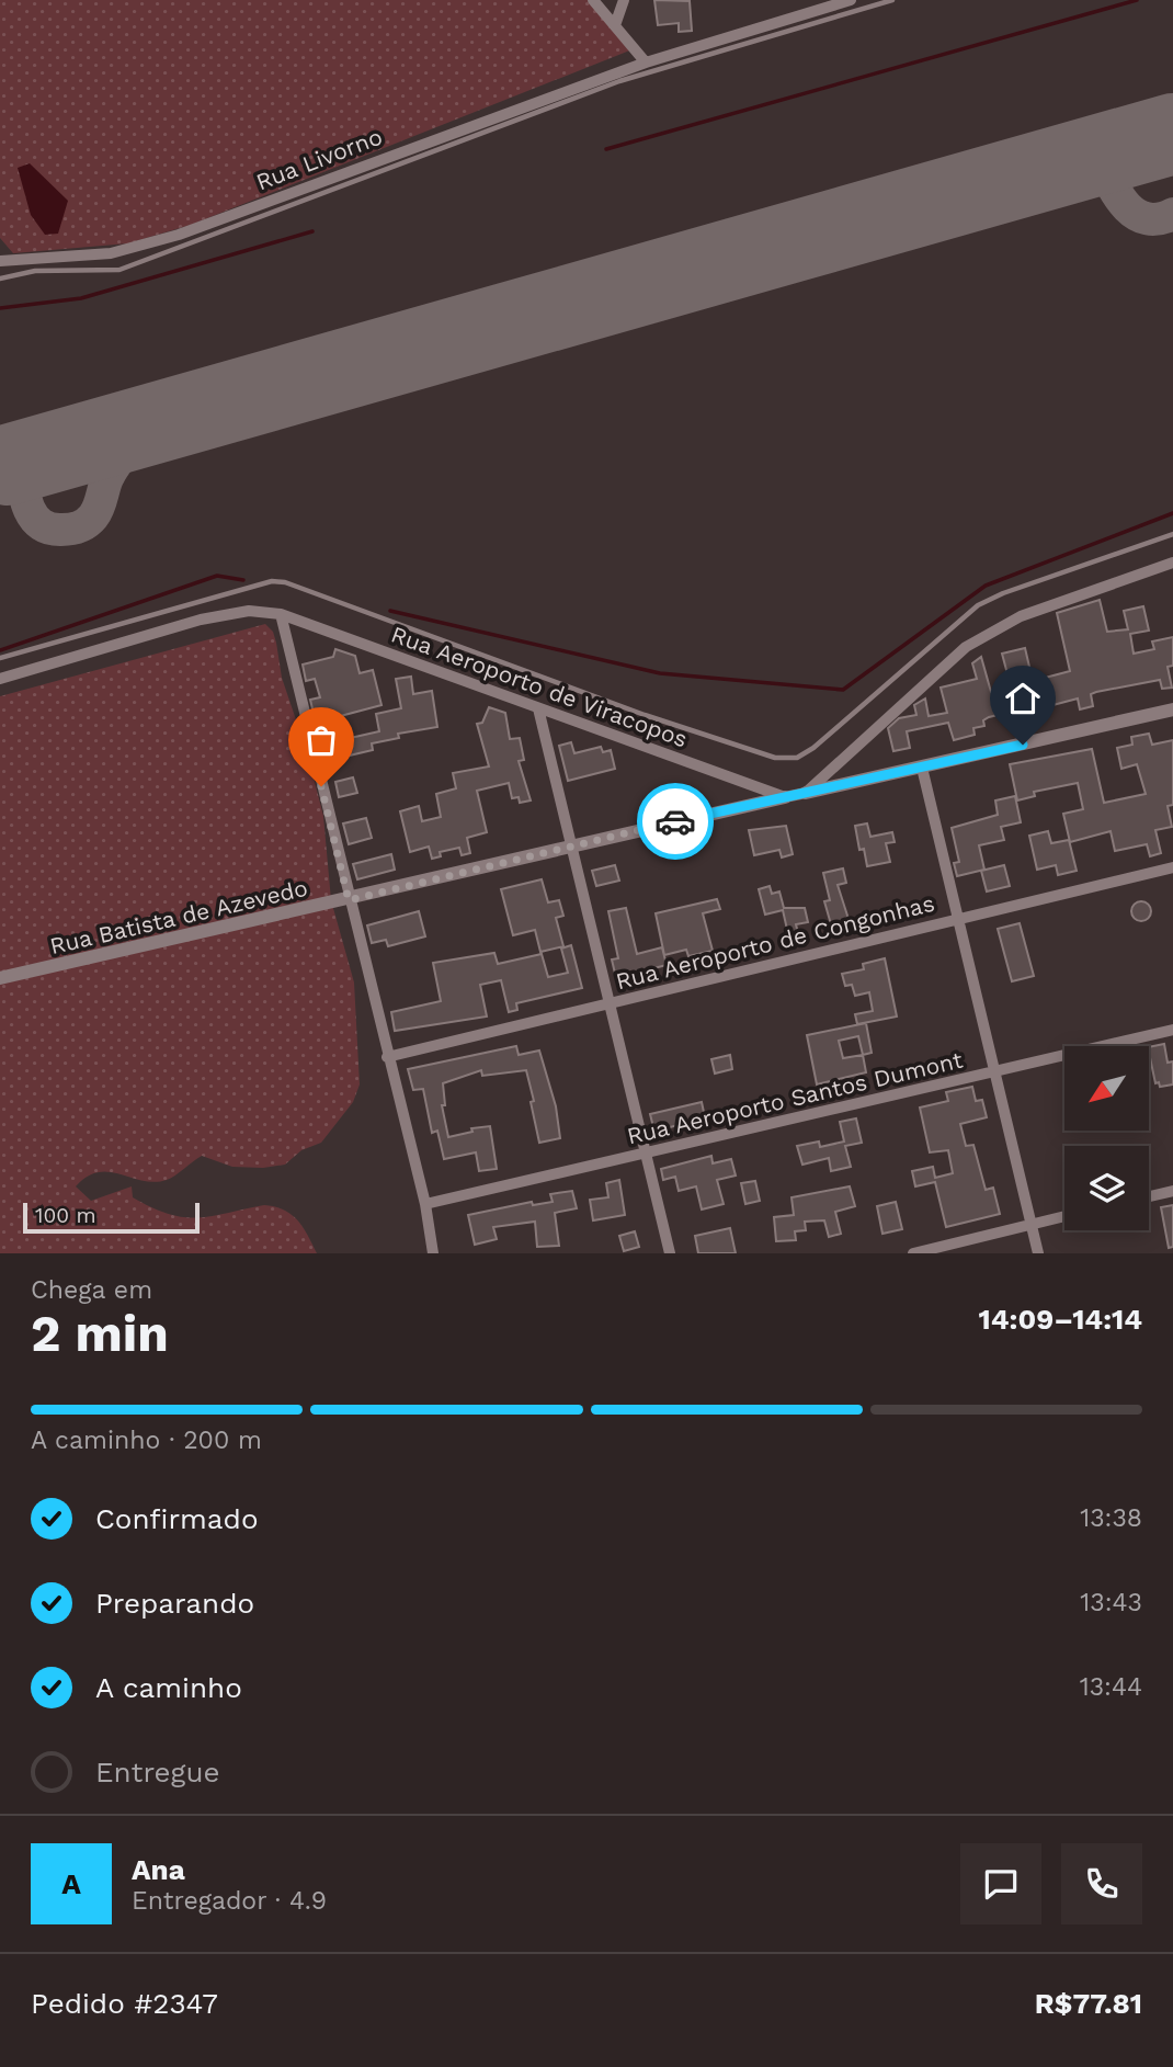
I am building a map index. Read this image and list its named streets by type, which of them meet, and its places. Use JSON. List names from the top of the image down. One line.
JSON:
{"streets":{"street":["Rua Livorno","Rua Aeroporto de Viracopos","Rua Batista de Azevedo","Rua Aeroporto de Congonhas","Rua Aeroporto Santos Dumont"]},"crossings":[["Rua Aeroporto de Viracopos","Rua Batista de Azevedo"]],"scale_bar":"100 m","north":"bottom left","page":{"scale":"100 m","heading":["2 min","Chega em","14:09–14:14"],"panel":["Ana","Entregador · 4.9","Pedido #2347","R$77.81"],"bar":"A caminho · 200 m","list":[["Confirmado","13:38"],["Preparando","13:43"],["A caminho","13:44"],"Entregue"],"round":"A"}}
